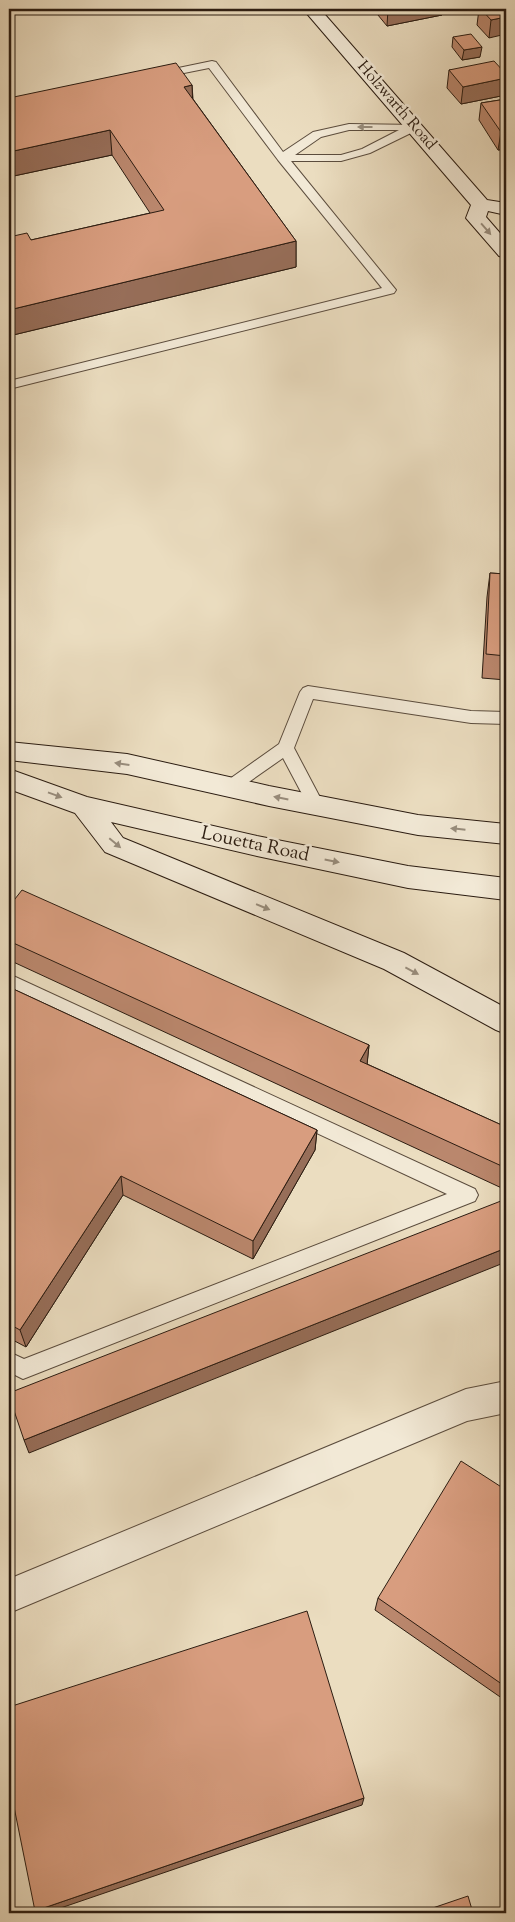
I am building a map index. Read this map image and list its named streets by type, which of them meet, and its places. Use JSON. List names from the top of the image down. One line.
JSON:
{"streets":{"main road":["Holzwarth Road","Louetta Road"]}}
